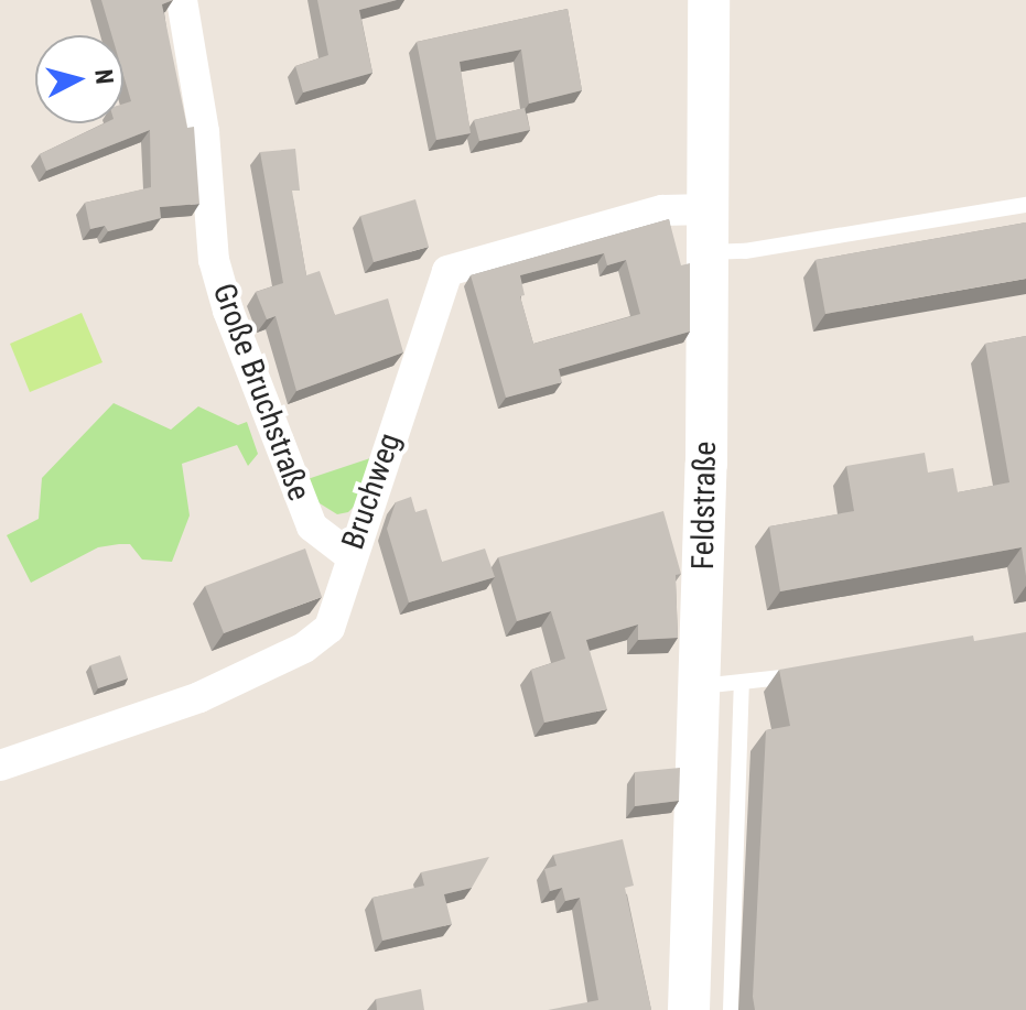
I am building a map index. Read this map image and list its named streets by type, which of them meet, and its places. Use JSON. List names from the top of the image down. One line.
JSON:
{"streets":{"street":["Große Bruchstraße","Bruchweg","Feldstraße"]},"crossings":[["Große Bruchstraße","Bruchweg"],["Bruchweg","Feldstraße"]],"north":"right"}
